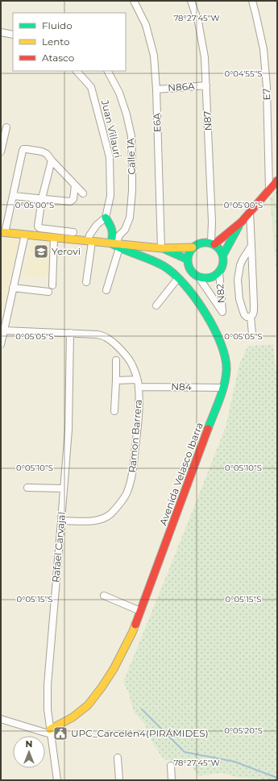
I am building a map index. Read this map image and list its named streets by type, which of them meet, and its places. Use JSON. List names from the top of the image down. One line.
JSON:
{"streets":{"street":["N86A","E7","N87","E6A","Juan Villauri","Calle 1A","N82","N84","Ramon Barrera","Avenida Velasco Ibarra","Rafael Carvajal"]},"crossings":[["N86A","N87"],["N86A","E6A"],["N87","N82"],["Calle 1A","Avenida Velasco Ibarra"],["N84","Ramon Barrera"],["N84","Avenida Velasco Ibarra"],["Ramon Barrera","Rafael Carvajal"],["Avenida Velasco Ibarra","Rafael Carvajal"]],"places":{"school or university":["Yerovi"],"public building":["UPC_Carcelén4(PIRÁMIDES)"]},"legend":["Fluido","Lento","Atasco"],"north":"top","coordinates":["78°27'45\"W","0°04'55\"S","0°05'00\"S","0°05'05\"S","0°05'10\"S","0°05'15\"S","0°05'20\"S"]}
